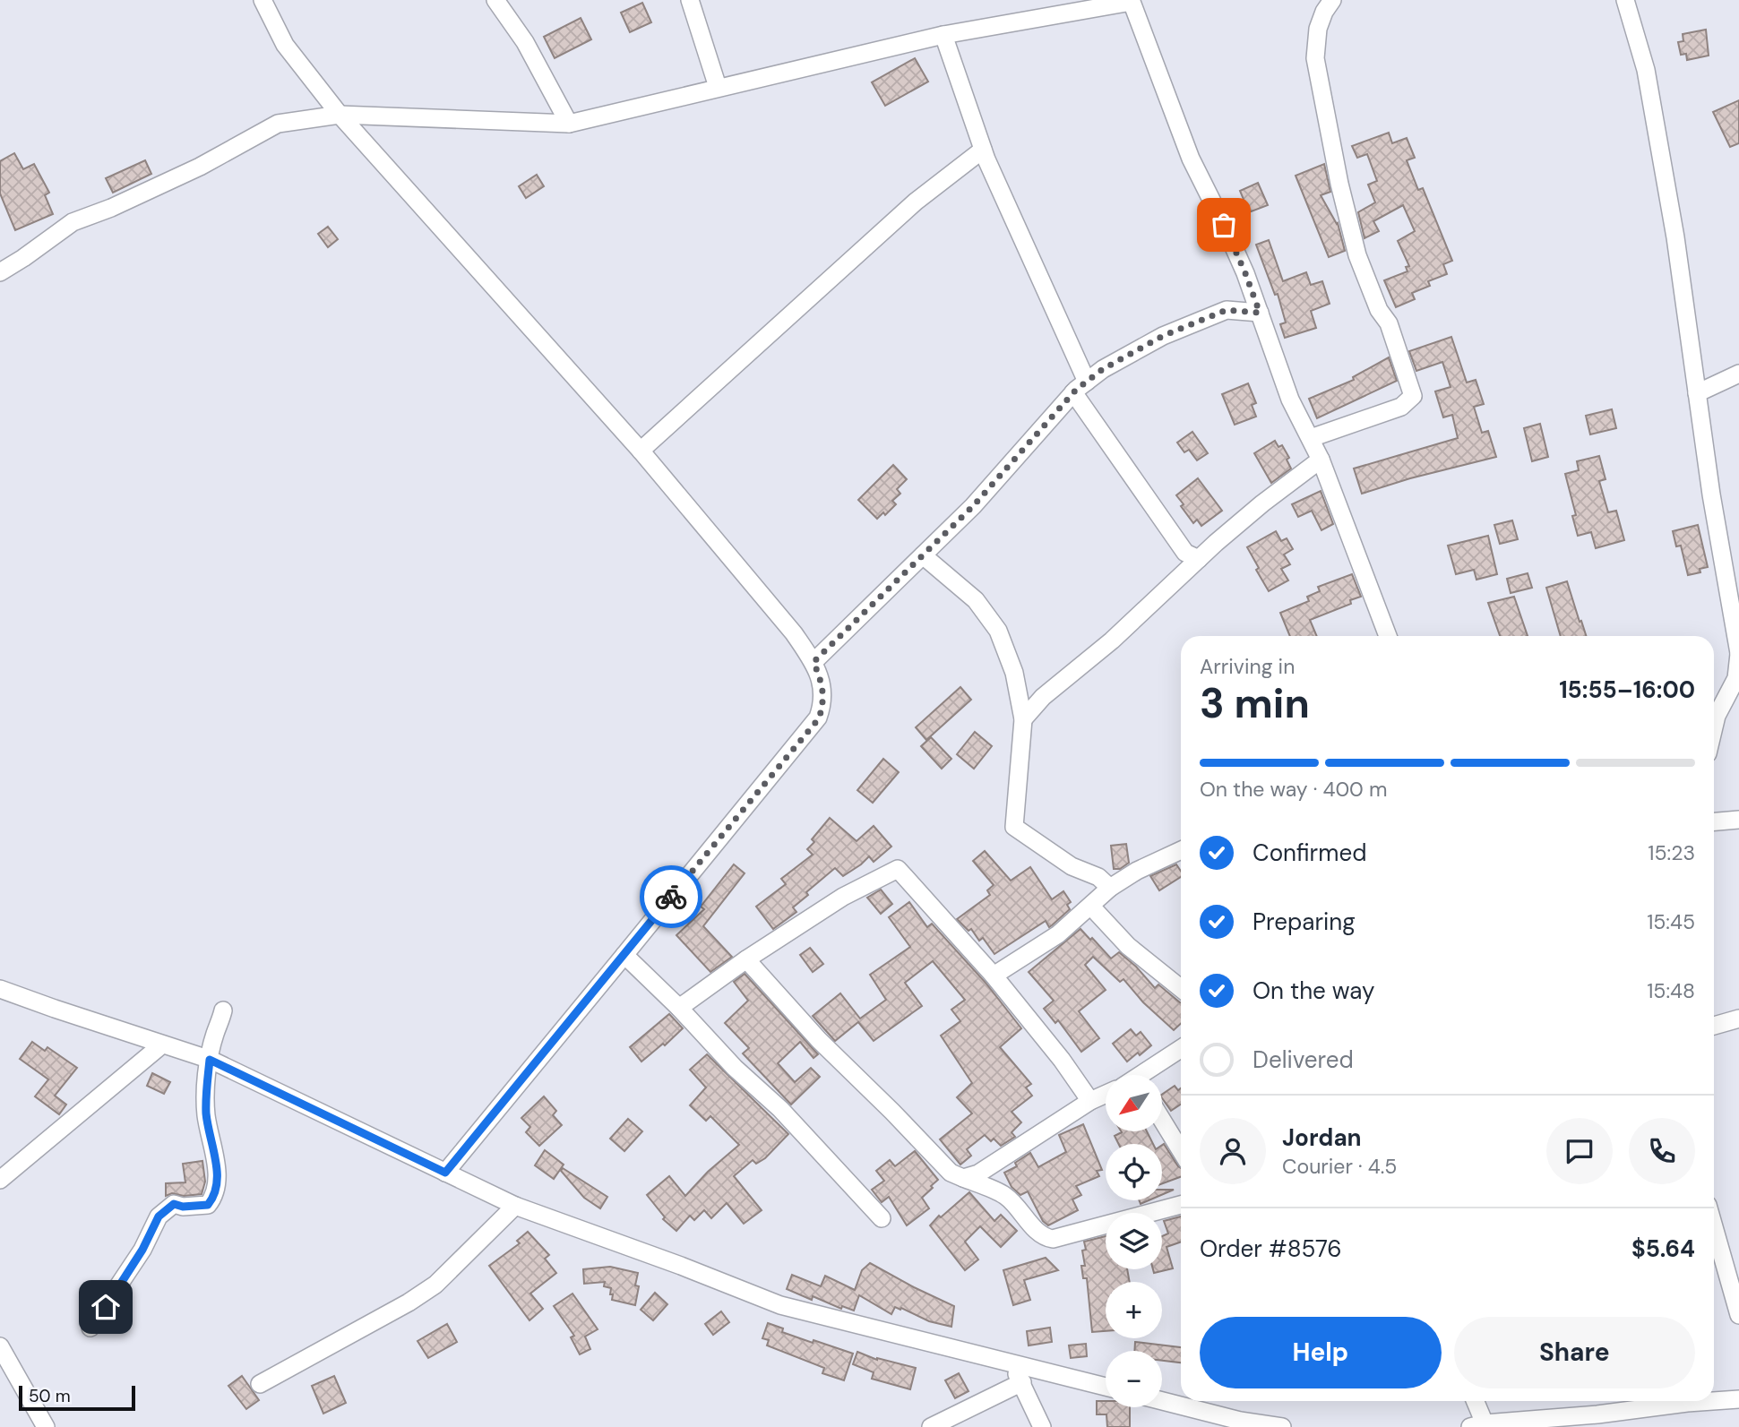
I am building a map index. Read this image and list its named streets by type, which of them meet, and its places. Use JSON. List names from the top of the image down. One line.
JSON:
{"scale_bar":"50 m","north":"bottom left","page":{"heading":["3 min","Arriving in","15:55–16:00"],"panel":["Jordan","Courier · 4.5","Order #8576","$5.64"],"bar":"On the way · 400 m","list":[["Confirmed","15:23"],["Preparing","15:45"],["On the way","15:48"],"Delivered"],"map_buttons":["+","−"],"buttons":["Help","Share"],"scale":"50 m"}}
